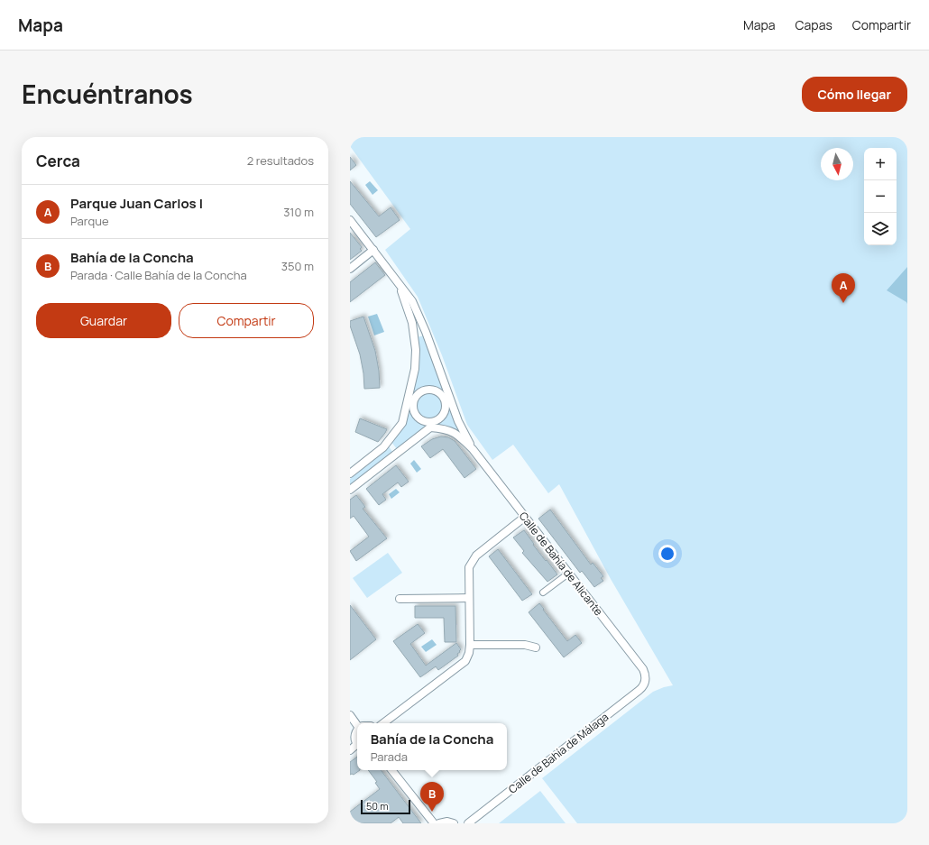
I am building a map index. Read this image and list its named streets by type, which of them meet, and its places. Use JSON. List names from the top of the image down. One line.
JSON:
{"streets":{"street":["Calle de Bahía de Alicante","Calle de Bahía de Málaga"]},"crossings":[["Calle de Bahía de Alicante","Calle de Bahía de Málaga"]],"scale_bar":"50 m","north":"bottom","page":{"header":"Mapa","nav":["Mapa","Capas","Compartir"],"title":"Encuéntranos","buttons":["Cómo llegar",["Guardar","Compartir"]],"heading":["Cerca","2 resultados"],"map_buttons":["+","−"],"list":[{"mark":"A","name":"Parque Juan Carlos I","note":"Parque","value":"310 m"},{"mark":"B","name":"Bahía de la Concha","note":"Parada · Calle Bahía de la Concha","value":"350 m"}],"pins":["A","B"],"popup":["Bahía de la Concha","Parada"],"scale":"50 m"}}
